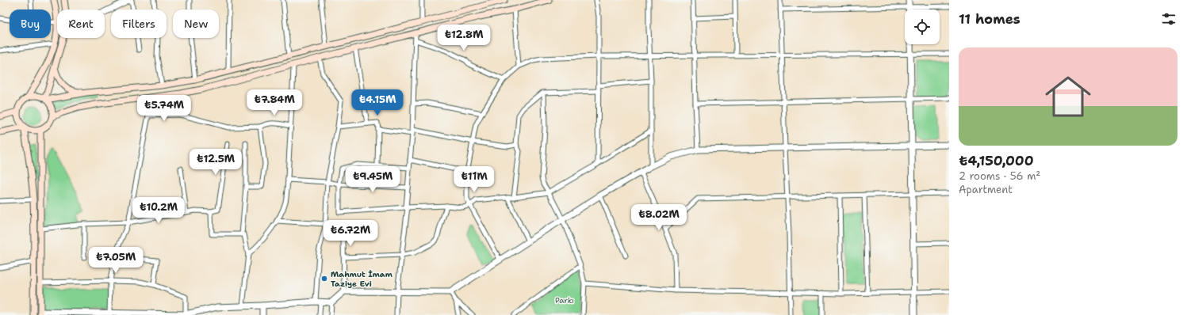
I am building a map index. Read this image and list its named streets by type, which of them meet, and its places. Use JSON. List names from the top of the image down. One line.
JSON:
{"parks":["Parkı"],"places":["Mahmut İmam Taziye Evi"],"page":{"heading":"11 homes","chip":["Buy","Rent","Filters","New"],"price":["₺12.8M","₺7.84M","₺4.15M","₺5.74M","₺12.5M","₺9.45M","₺11M","₺10.2M","₺8.02M","₺6.72M","₺7.05M"],"list":[{"name":"₺4,150,000","note":"2 rooms · 56 m² · Apartment"}]}}
